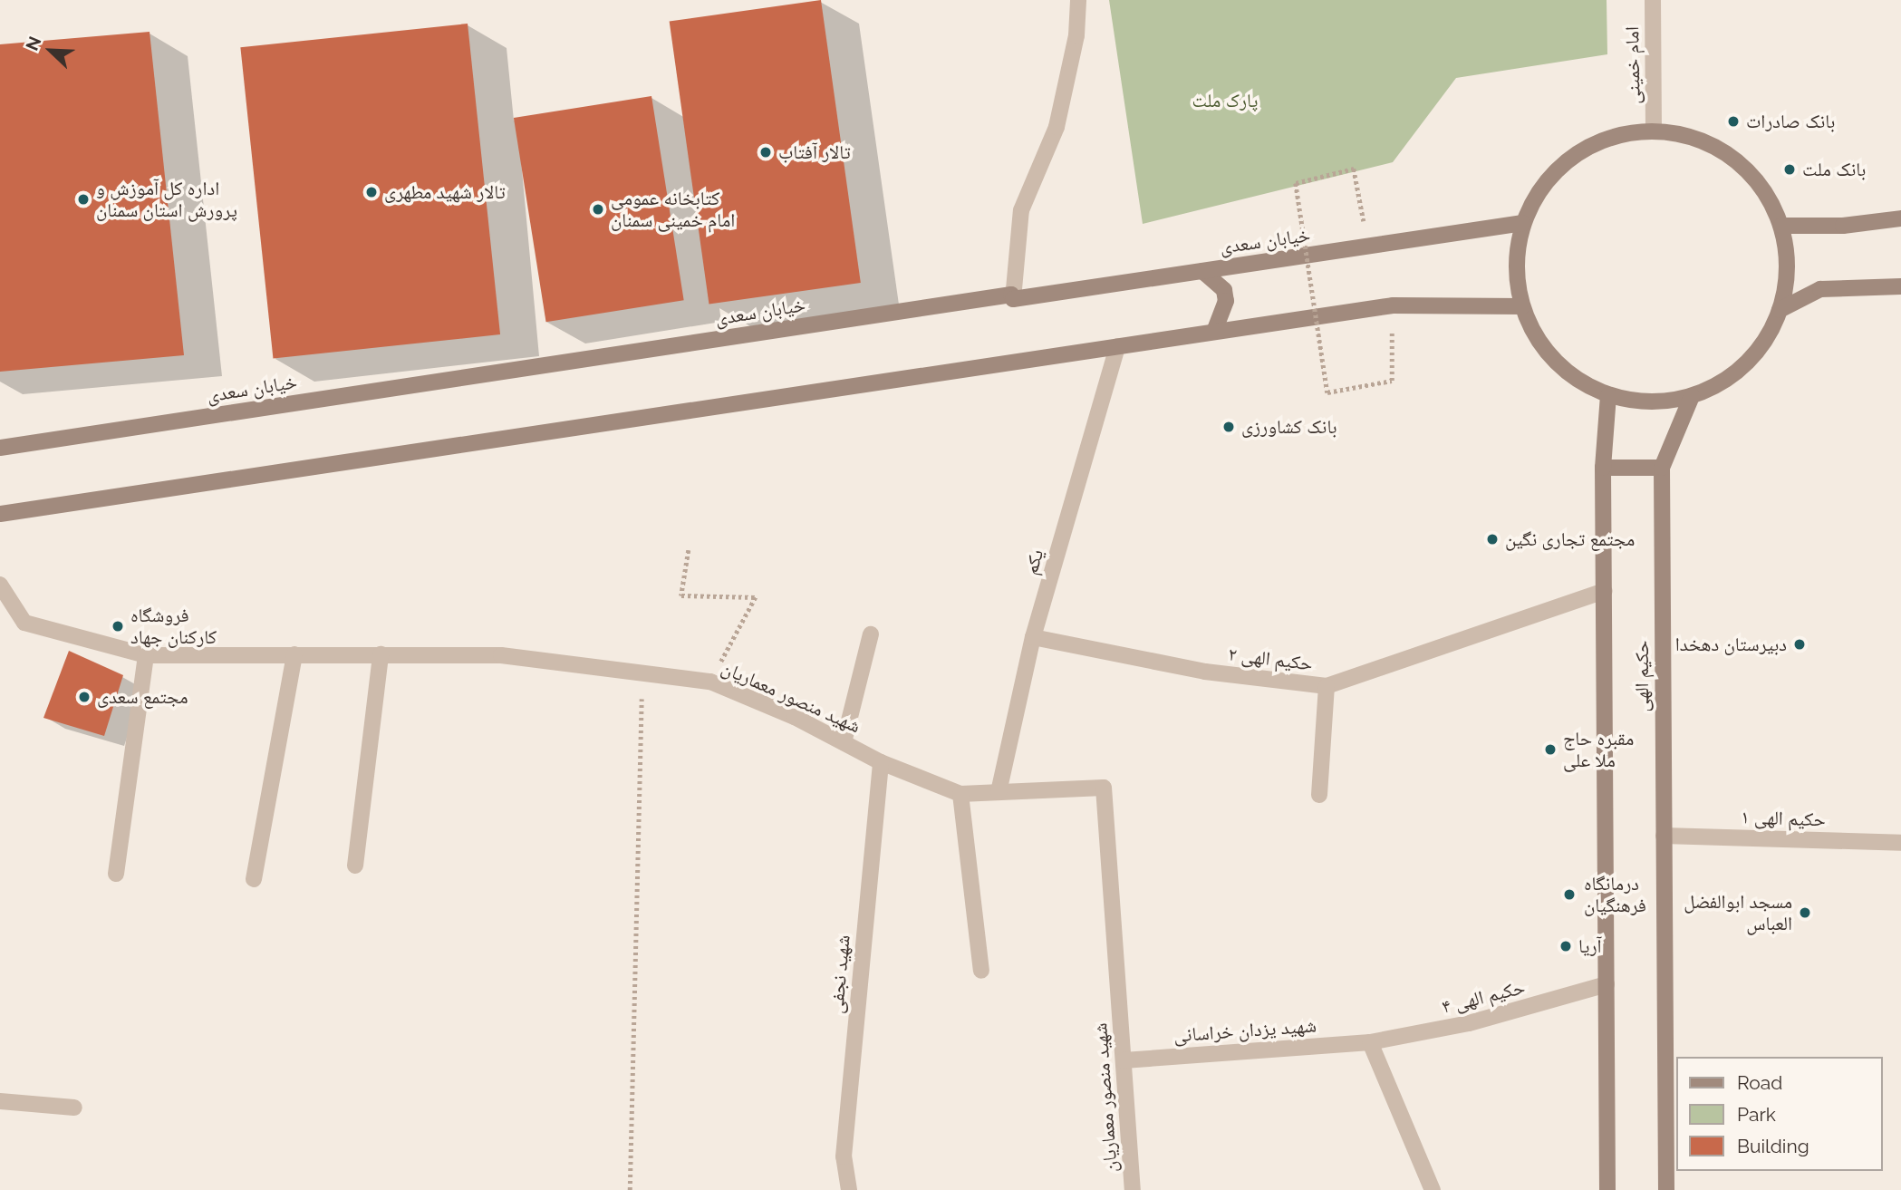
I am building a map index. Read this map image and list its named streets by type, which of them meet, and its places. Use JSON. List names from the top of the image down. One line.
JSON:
{"streets":{"main road":["خیابان سعدی","حکیم الهی"],"street":["امام خمینی","یکم","حکیم الهی ۲","شهید منصور معماریان","حکیم الهی ۱","شهید نجفی","حکیم الهی ۴","شهید یزدان خراسانی"]},"crossings":[["یکم","حکیم الهی ۲"],["یکم","شهید منصور معماریان"],["حکیم الهی ۲","حکیم الهی"],["حکیم الهی","حکیم الهی ۱"],["حکیم الهی","حکیم الهی ۴"],["شهید منصور معماریان","شهید نجفی"],["شهید منصور معماریان","شهید یزدان خراسانی"],["حکیم الهی ۴","شهید یزدان خراسانی"]],"parks":["پارک ملت"],"places":["بانک صادرات","تالار آفتاب","بانک ملت","تالار شهید مطهری","اداره کل آموزش و پرورش استان سمنان","کتابخانه عمومی امام خمینی سمنان","بانک کشاورزی","مجتمع تجاری نگین","فروشگاه کارکنان جهاد","دبیرستان دهخدا","مجتمع سعدی","مقبره حاج ملا علی","درمانگاه فرهنگیان","مسجد ابوالفضل العباس","آریا"],"legend":["Road","Park","Building"],"north":"top left"}
